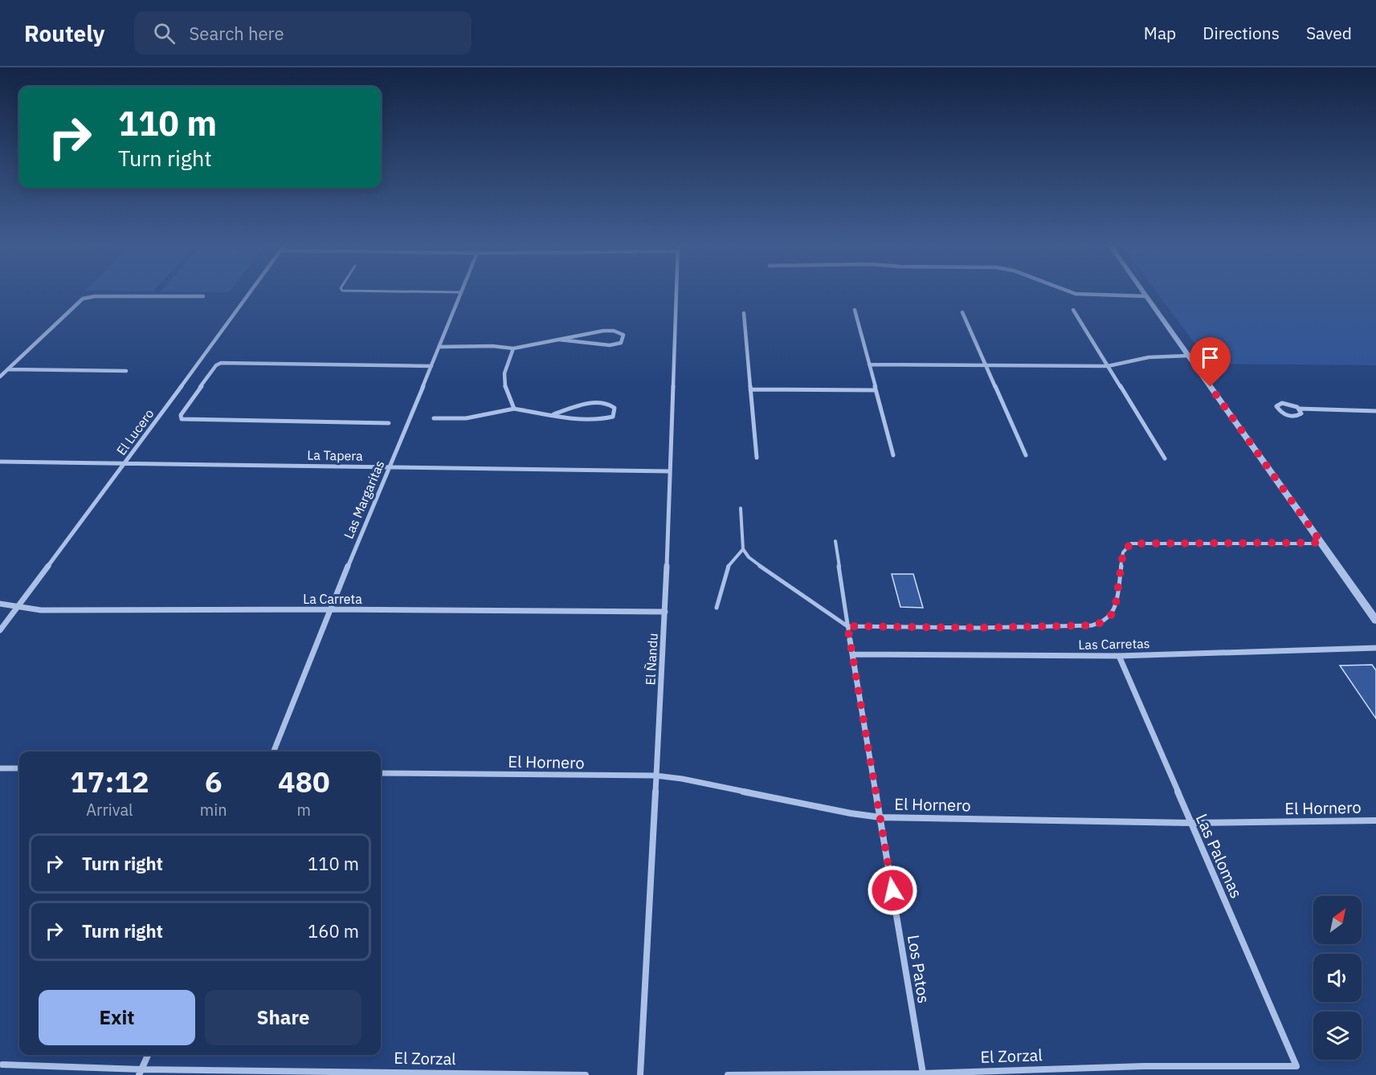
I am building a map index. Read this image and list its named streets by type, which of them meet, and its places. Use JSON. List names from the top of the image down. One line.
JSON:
{"streets":{"street":["El Lucero","La Tapera","Las Margaritas","La Carreta","Las Carretas","El Ñandu","El Hornero","Las Palomas","Los Patos","El Zorzal"]},"crossings":[["El Lucero","La Tapera"],["El Lucero","La Carreta"],["La Tapera","Las Margaritas"],["La Tapera","El Ñandu"],["Las Margaritas","La Carreta"],["La Carreta","El Ñandu"],["Las Carretas","Las Palomas"],["Las Carretas","Los Patos"],["El Ñandu","El Hornero"],["El Hornero","Las Palomas"],["El Hornero","Los Patos"],["Las Palomas","El Zorzal"],["Los Patos","El Zorzal"]],"north":"top right","page":{"header":"Routely","search":"Search here","nav":["Map","Directions","Saved"],"turn":["110 m","Turn right"],"eta":["17:12","Arrival","6","min","480","m"],"list":[{"name":"Turn right","value":"110 m"},{"name":"Turn right","value":"160 m"}],"buttons":["Exit","Share"]}}
